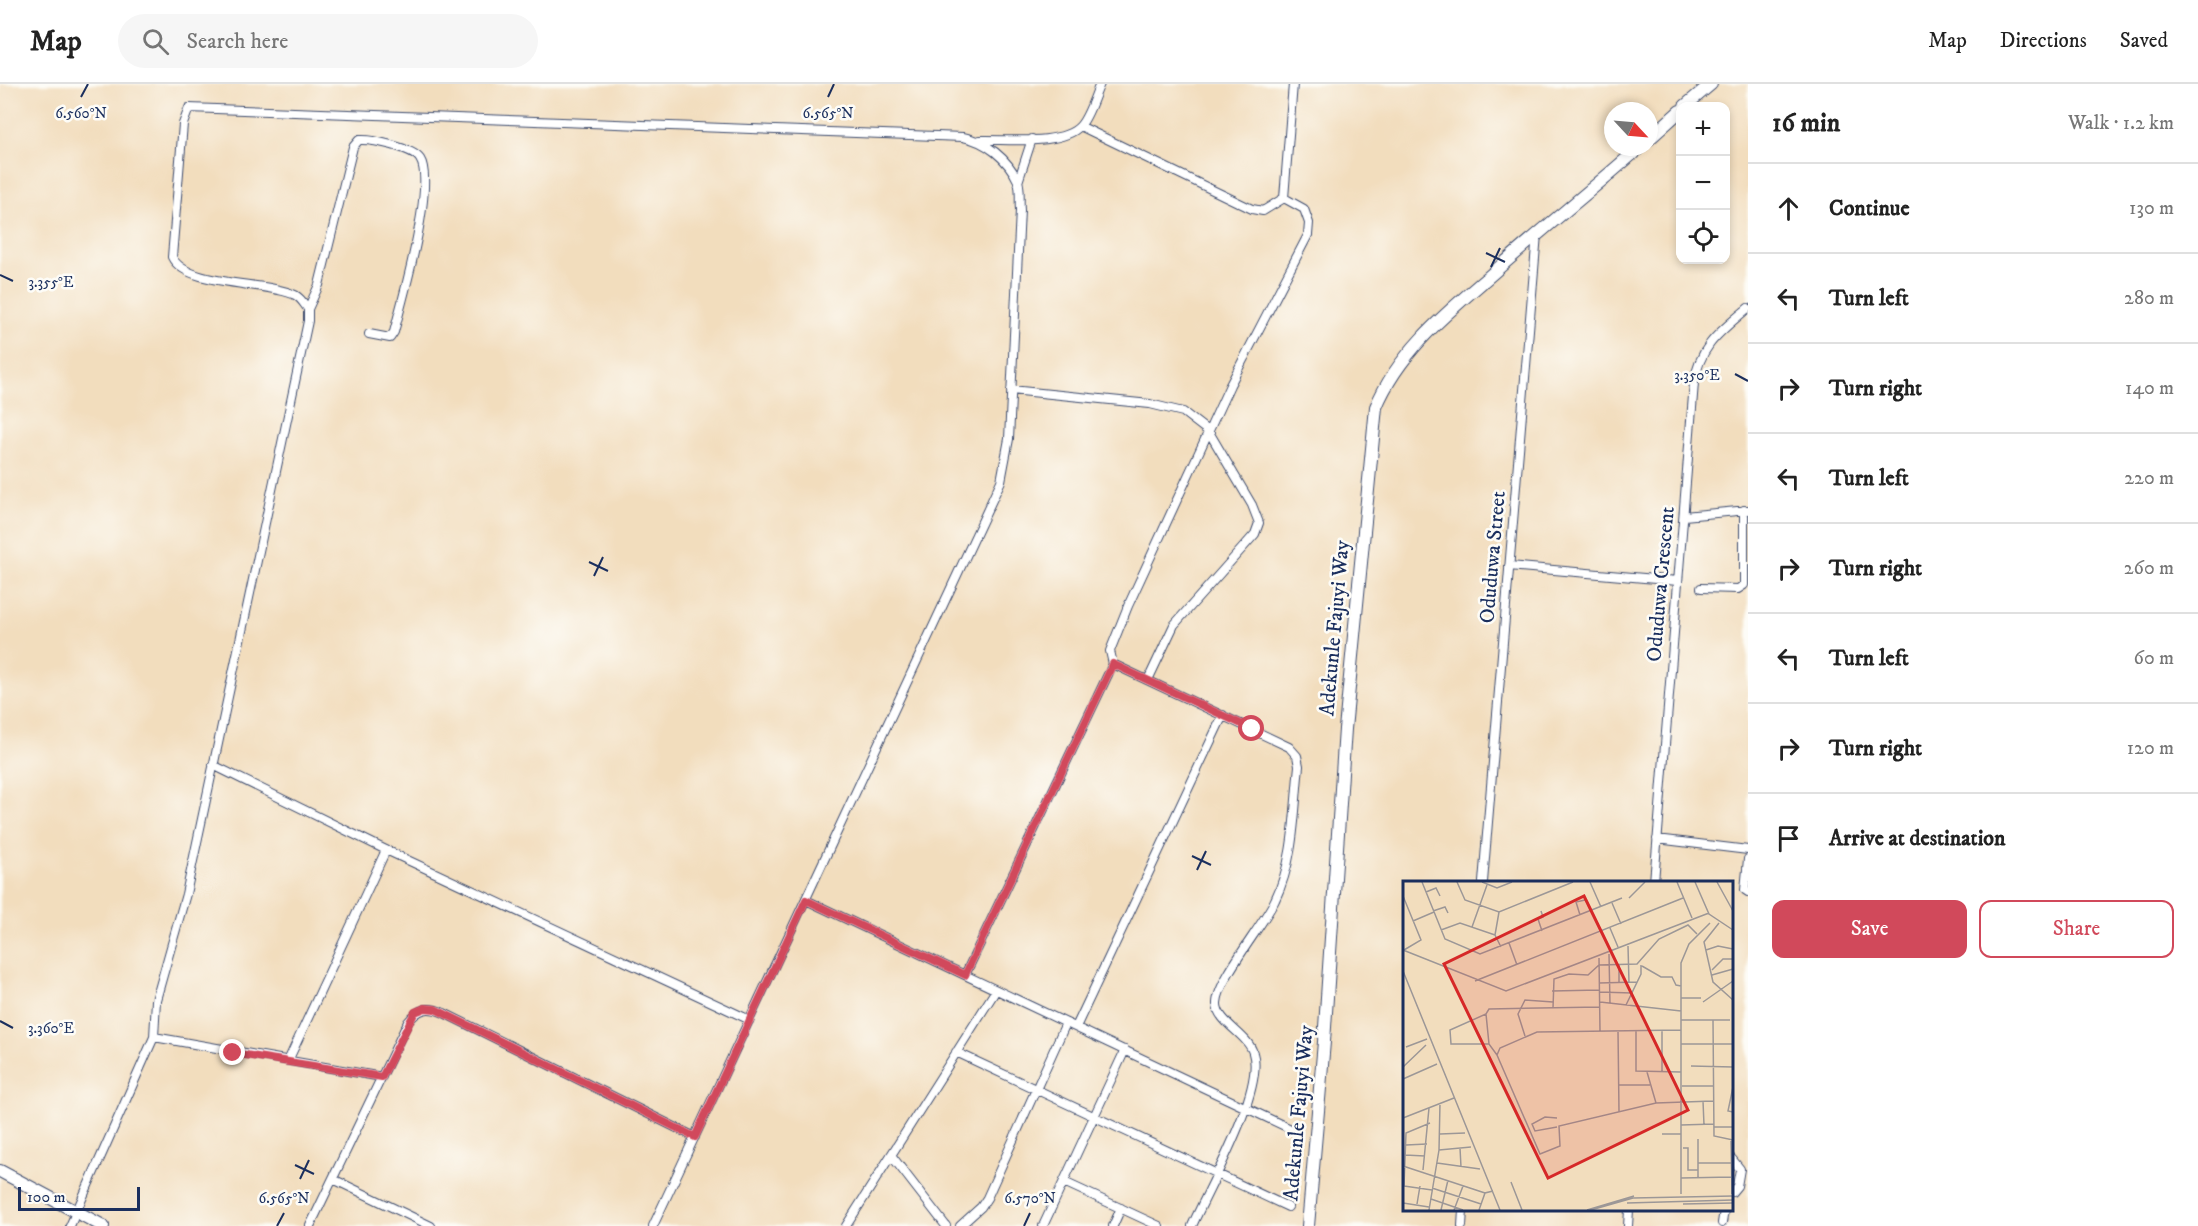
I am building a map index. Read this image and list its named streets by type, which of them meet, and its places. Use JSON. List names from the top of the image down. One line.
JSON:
{"streets":{"street":["Oduduwa Street","Oduduwa Crescent","Adekunle Fajuyi Way"]},"crossings":[["Oduduwa Street","Adekunle Fajuyi Way"]],"scale_bar":"100 m","north":"bottom right","page":{"header":"Map","search":"Search here","nav":["Map","Directions","Saved"],"heading":["16 min","Walk · 1.2 km"],"map_buttons":["+","−"],"list":[["Continue","130 m"],["Turn left","280 m"],["Turn right","140 m"],["Turn left","220 m"],["Turn right","260 m"],["Turn left","60 m"],["Turn right","120 m"],"Arrive at destination"],"buttons":["Save","Share"],"scale":"100 m"},"coordinates":["6.560°N","6.565°N","3.355°E","3.350°E","3.360°E","6.570°N"]}
